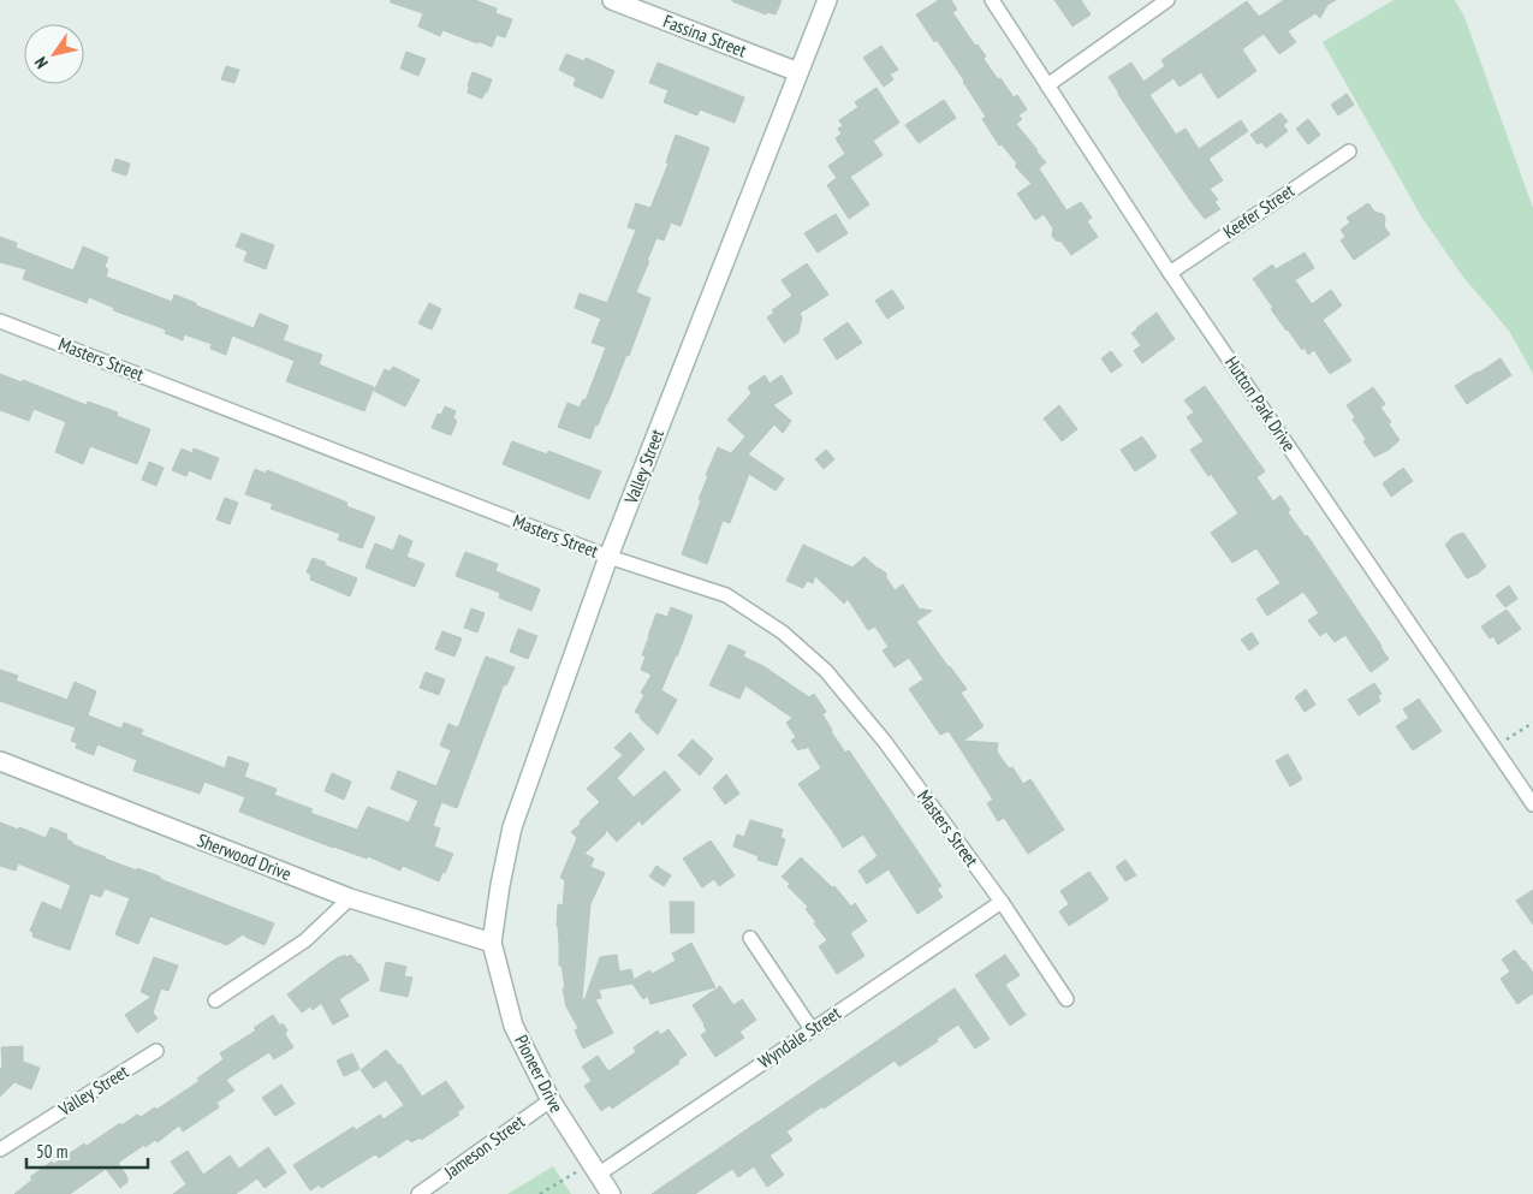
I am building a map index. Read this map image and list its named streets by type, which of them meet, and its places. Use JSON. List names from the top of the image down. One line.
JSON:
{"streets":{"main road":["Fassina Street","Valley Street","Sherwood Drive","Pioneer Drive"],"street":["Keefer Street","Masters Street","Hutton Park Drive","Wyndale Street","Jameson Street"]},"crossings":[["Fassina Street","Valley Street"],["Keefer Street","Hutton Park Drive"],["Masters Street","Valley Street"],["Masters Street","Wyndale Street"],["Valley Street","Sherwood Drive"],["Valley Street","Pioneer Drive"],["Sherwood Drive","Pioneer Drive"],["Wyndale Street","Pioneer Drive"],["Pioneer Drive","Jameson Street"]],"scale_bar":"50 m","north":"bottom left"}
